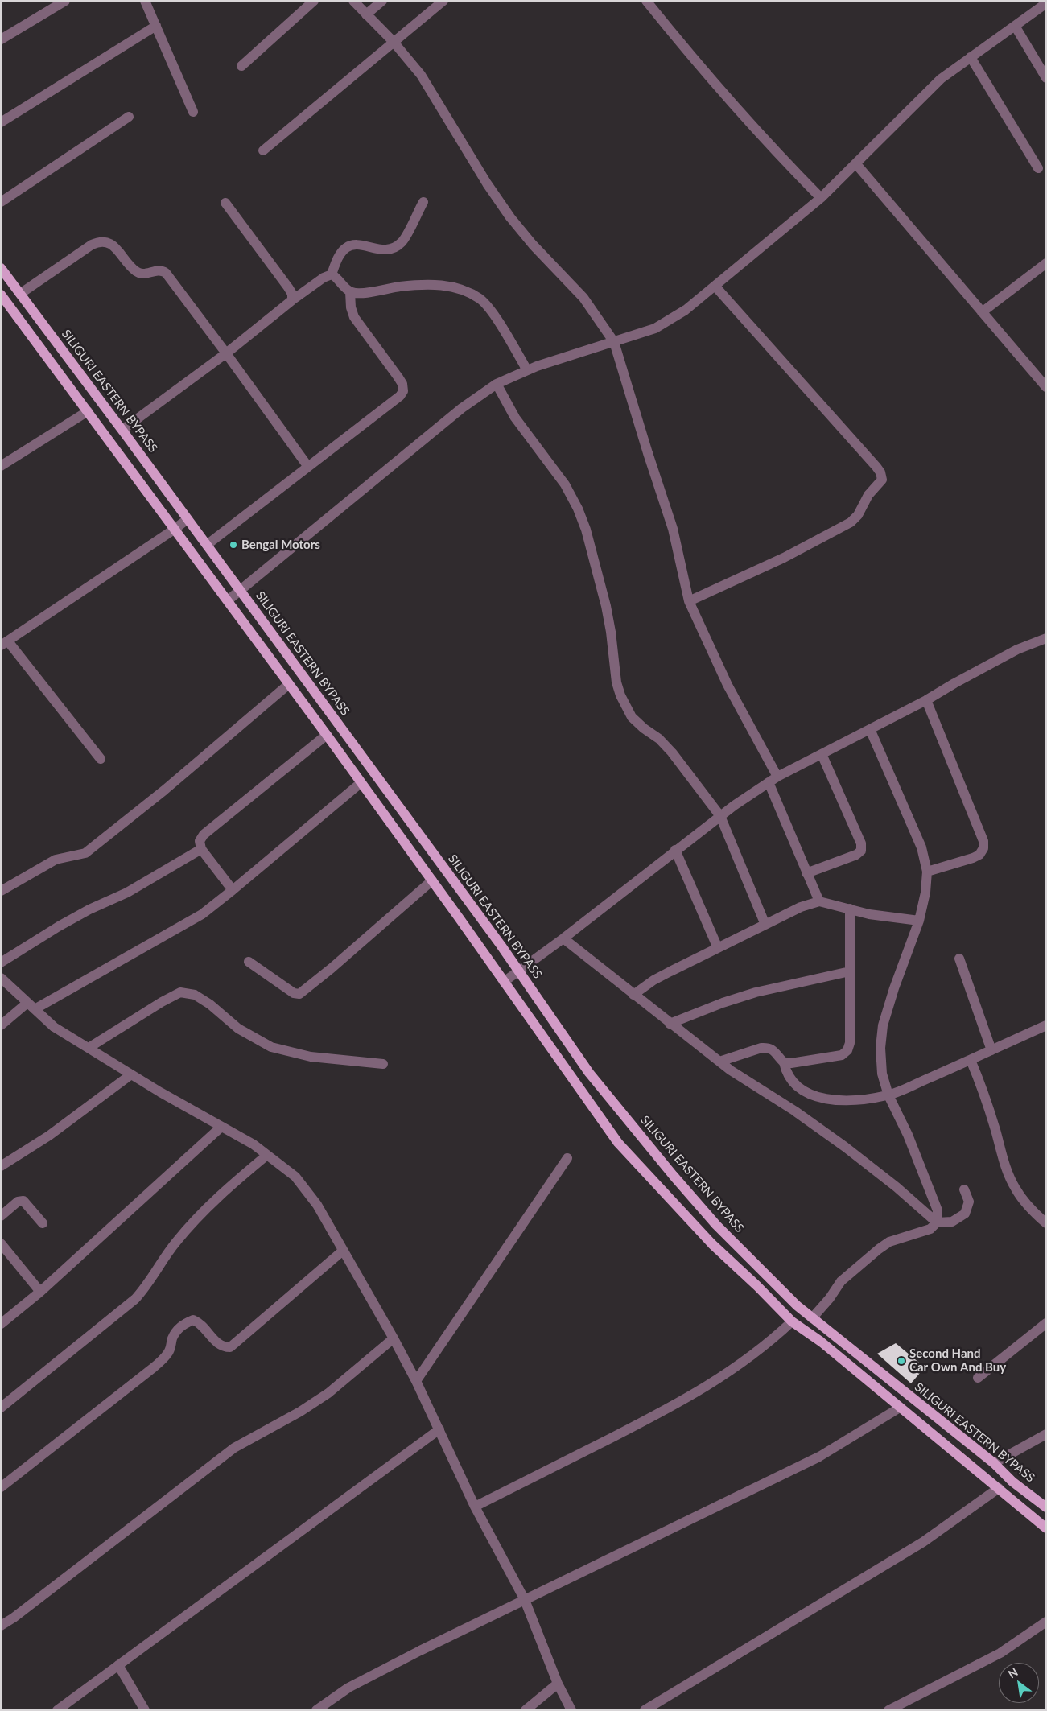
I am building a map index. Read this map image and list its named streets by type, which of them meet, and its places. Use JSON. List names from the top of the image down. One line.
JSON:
{"streets":{"main road":["SILIGURI EASTERN BYPASS"]},"places":["Bengal Motors","Second Hand Car Own And Buy"],"north":"top left"}
